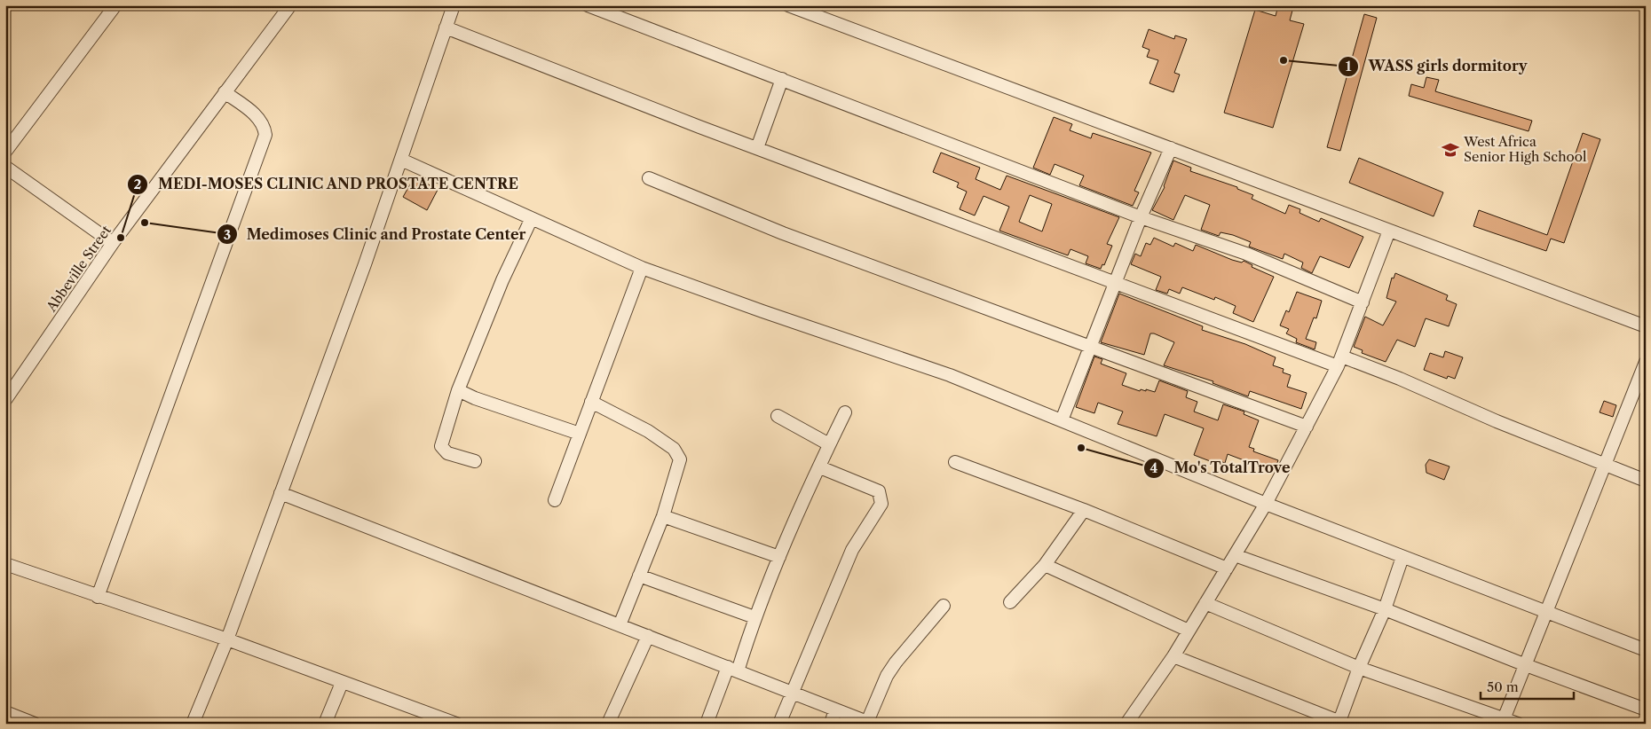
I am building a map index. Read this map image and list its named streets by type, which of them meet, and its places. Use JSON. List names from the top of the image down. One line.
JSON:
{"streets":{"street":["Abbeville Street"]},"places":{"other":["WASS girls dormitory","Medimoses Clinic and Prostate Center","MEDI-MOSES CLINIC AND PROSTATE CENTRE","Mo's TotalTrove"],"school or university":["West Africa Senior High School"]},"scale_bar":"50 m"}
